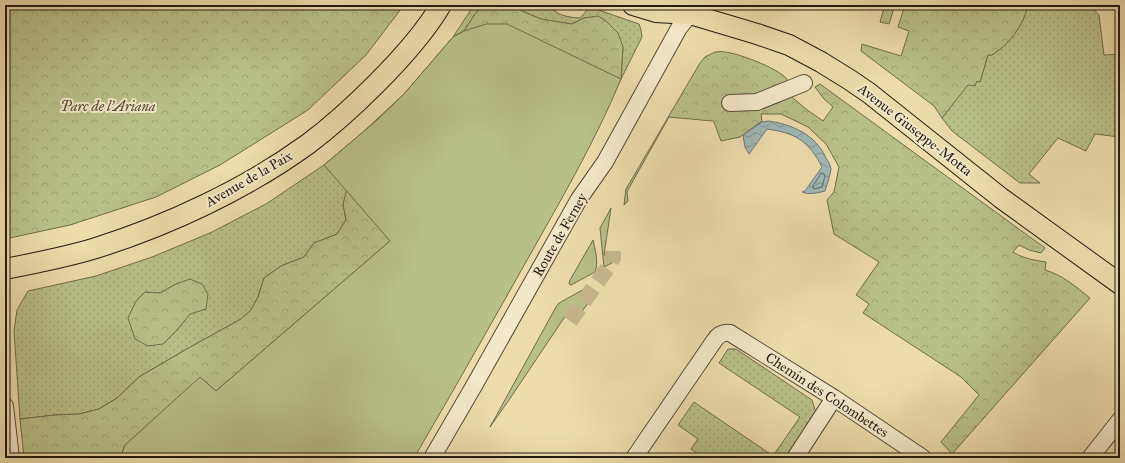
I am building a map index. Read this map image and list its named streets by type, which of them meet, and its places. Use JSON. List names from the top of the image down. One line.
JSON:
{"streets":{"main road":["Avenue Giuseppe-Motta","Avenue de la Paix"],"street":["Route de Ferney","Chemin des Colombettes"]},"crossings":[["Avenue Giuseppe-Motta","Route de Ferney"]],"parks":["Parc de l'Ariana"]}
